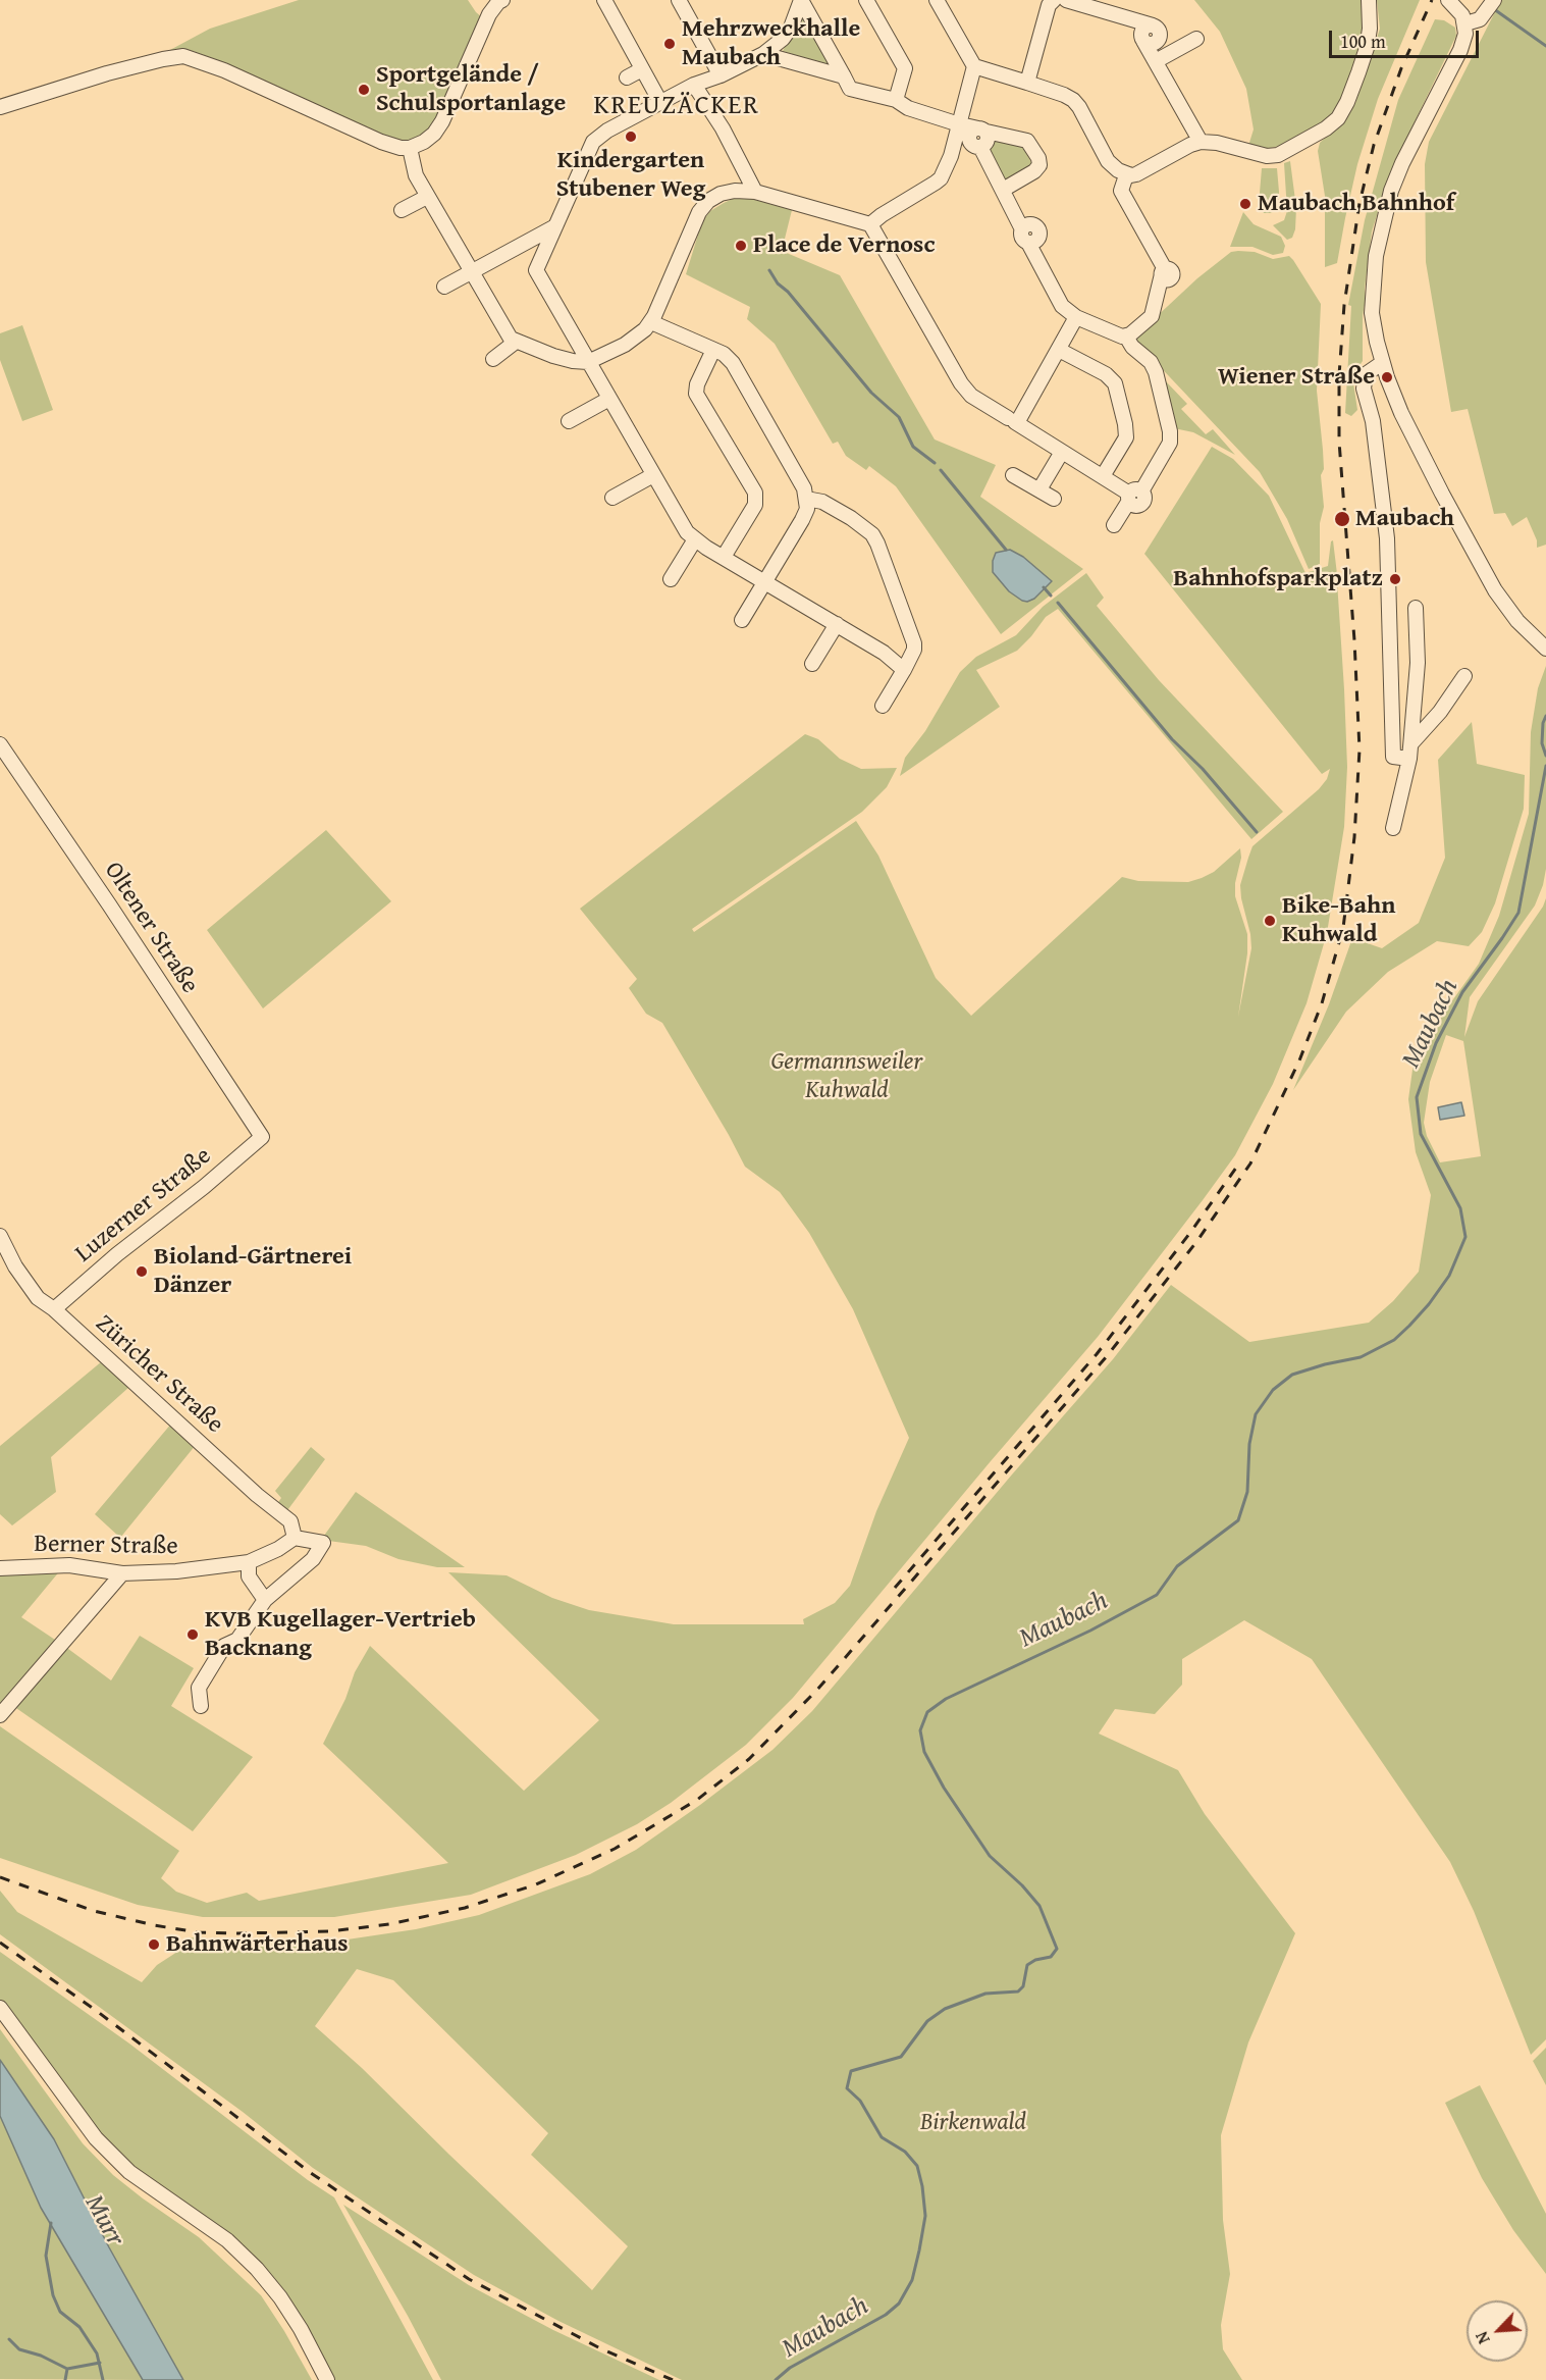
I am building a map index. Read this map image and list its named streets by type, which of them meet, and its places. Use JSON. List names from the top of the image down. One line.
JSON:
{"streets":{"street":["Oltener Straße","Luzerner Straße","Züricher Straße","Berner Straße"]},"crossings":[["Oltener Straße","Luzerner Straße"],["Luzerner Straße","Züricher Straße"],["Züricher Straße","Berner Straße"]],"districts":["KREUZÄCKER"],"water":["Maubach","Murr"],"parks":["Germannsweiler Kuhwald","Birkenwald"],"places":["Mehrzweckhalle Maubach","Sportgelände / Schulsportanlage","Kindergarten Stubener Weg","Maubach Bahnhof","Place de Vernosc","Wiener Straße","Maubach","Bahnhofsparkplatz","Bike-Bahn Kuhwald","Bioland-Gärtnerei Dänzer","KVB Kugellager-Vertrieb Backnang","Bahnwärterhaus"],"scale_bar":"100 m","north":"bottom left"}
